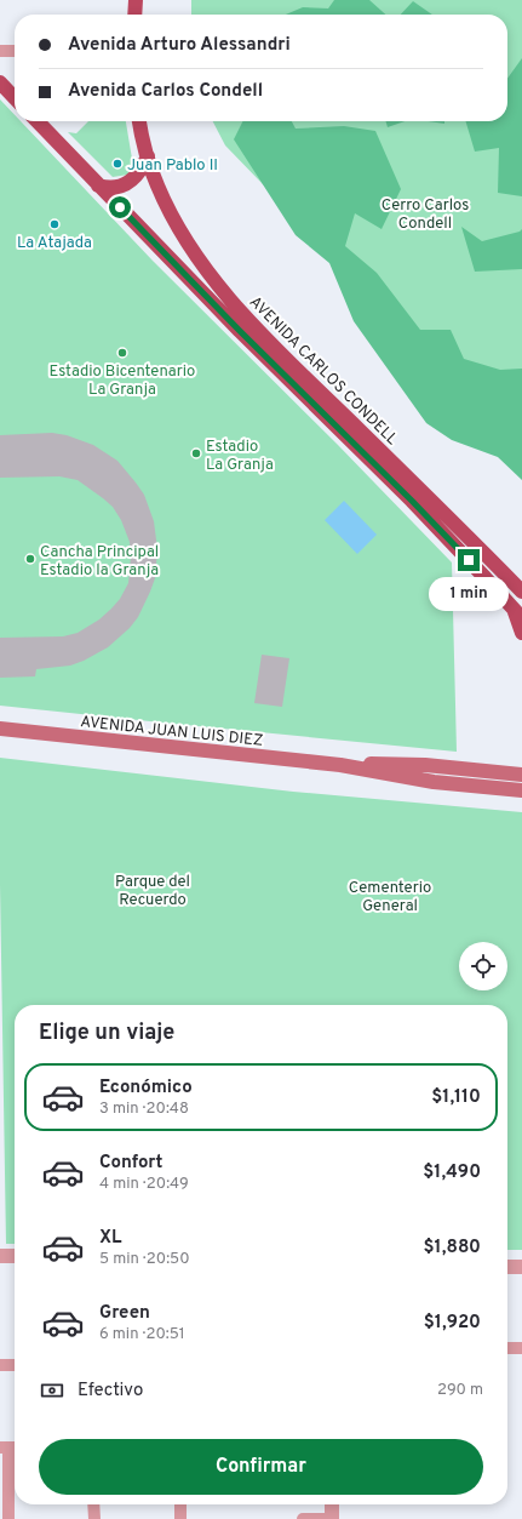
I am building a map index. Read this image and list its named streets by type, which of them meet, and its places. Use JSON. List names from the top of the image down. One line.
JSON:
{"streets":{"main road":["AVENIDA CARLOS CONDELL","AVENIDA JUAN LUIS DIEZ"]},"parks":["Cerro Carlos Condell","Parque del Recuerdo","Cementerio General"],"places":["Juan Pablo II","La Atajada","Estadio Bicentenario La Granja","Estadio La Granja","Cancha Principal Estadio la Granja"],"page":{"banner":["Avenida Arturo Alessandri","Avenida Carlos Condell"],"bubble":"1 min","heading":"Elige un viaje","list":[{"name":"Económico","note":"3 min · 20:48","value":"$1,110"},{"name":"Confort","note":"4 min · 20:49","value":"$1,490"},{"name":"XL","note":"5 min · 20:50","value":"$1,880"},{"name":"Green","note":"6 min · 20:51","value":"$1,920"}],"pay":["Efectivo","290 m"],"buttons":"Confirmar"}}
